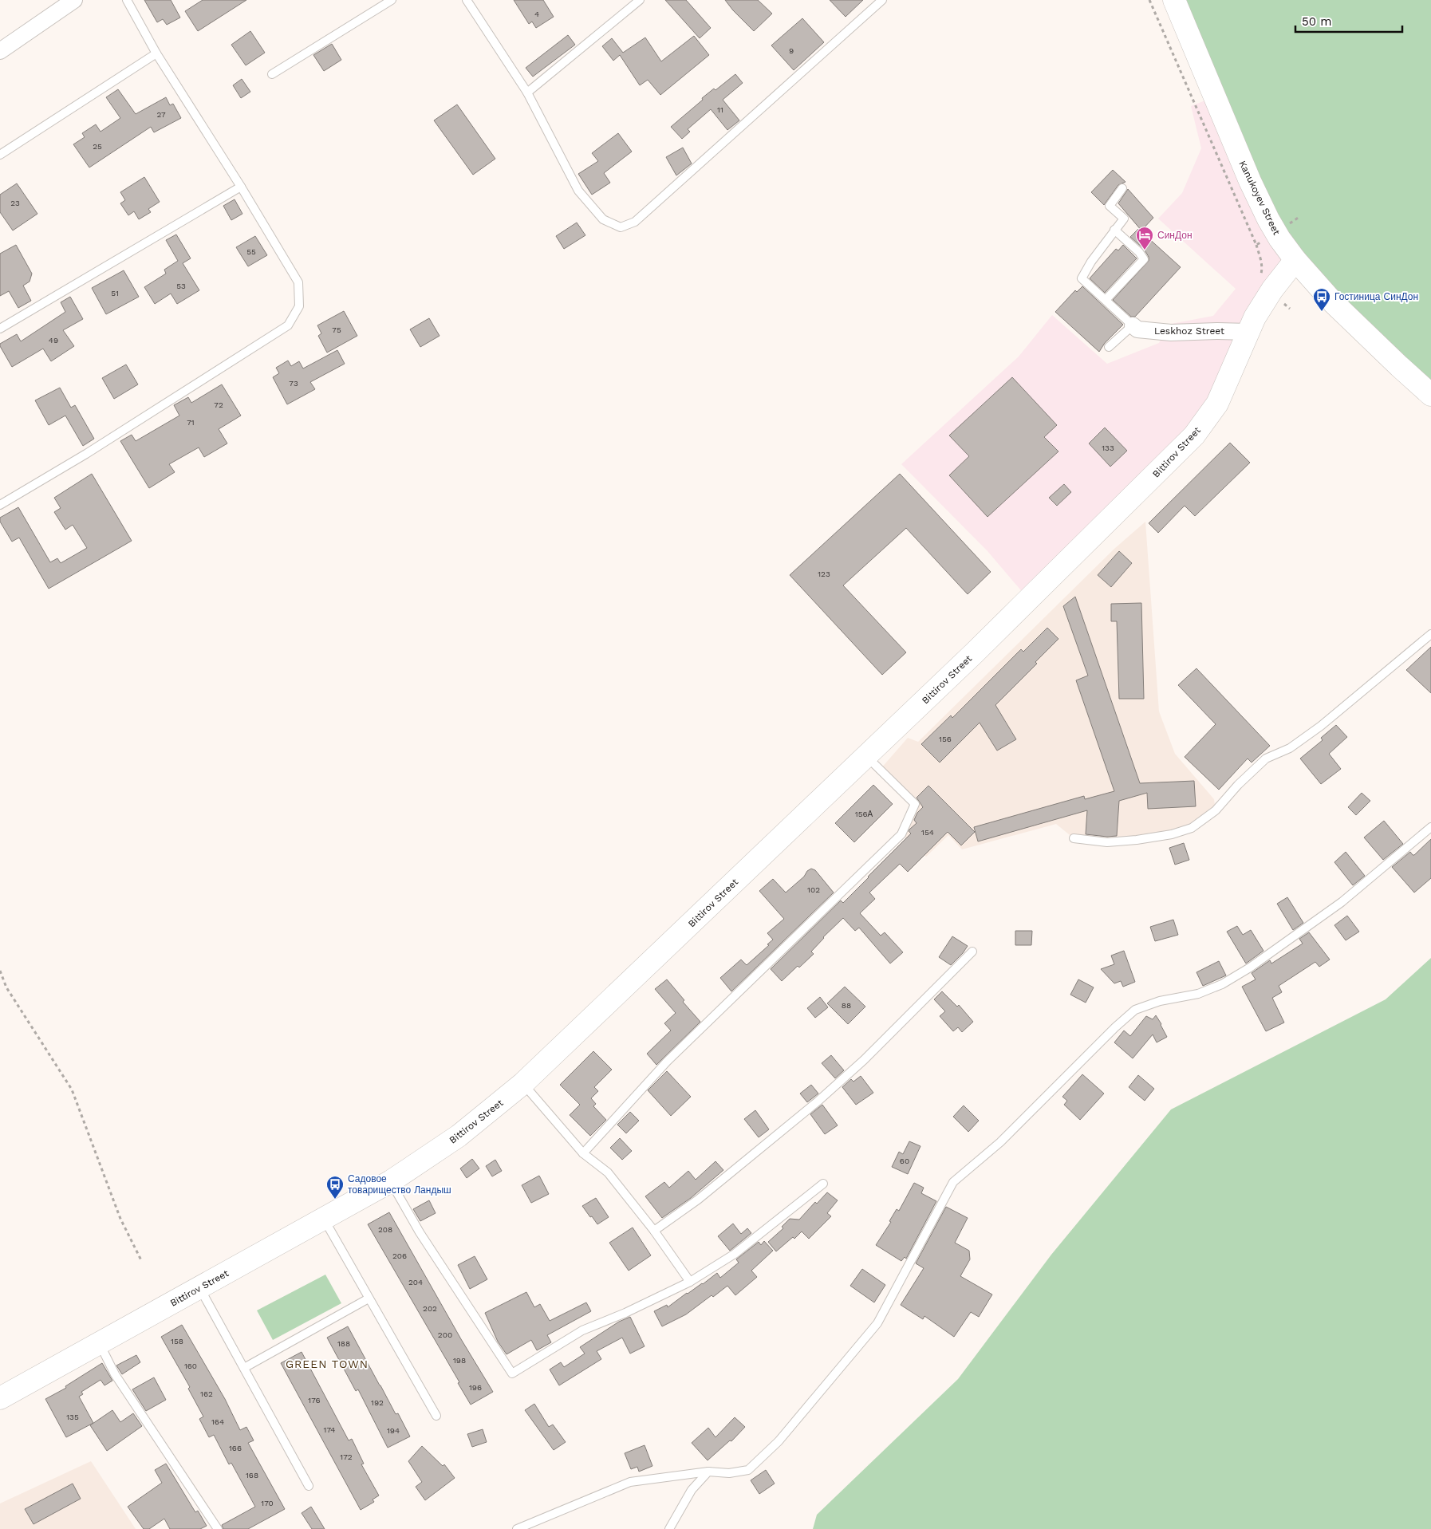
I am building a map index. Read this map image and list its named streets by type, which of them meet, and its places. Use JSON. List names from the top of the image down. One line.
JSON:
{"streets":{"street":["Kanukoyev Street","Leskhoz Street","Bittirov Street"]},"crossings":[["Kanukoyev Street","Bittirov Street"],["Leskhoz Street","Bittirov Street"]],"districts":["GREEN TOWN"],"places":{"hotel":["СинДон"],"bus stop":["Гостиница СинДон","Садовое товарищество Ландыш"]},"house_numbers":["4","9","11","27","25","23","55","53","51","75","49","73","72","71","133","123","156","156А","154","102","88","60","208","206","204","202","200","158","188","198","160","196","162","176","192","135","164","174","194","166","172","168","170"],"scale_bar":"50 m"}
